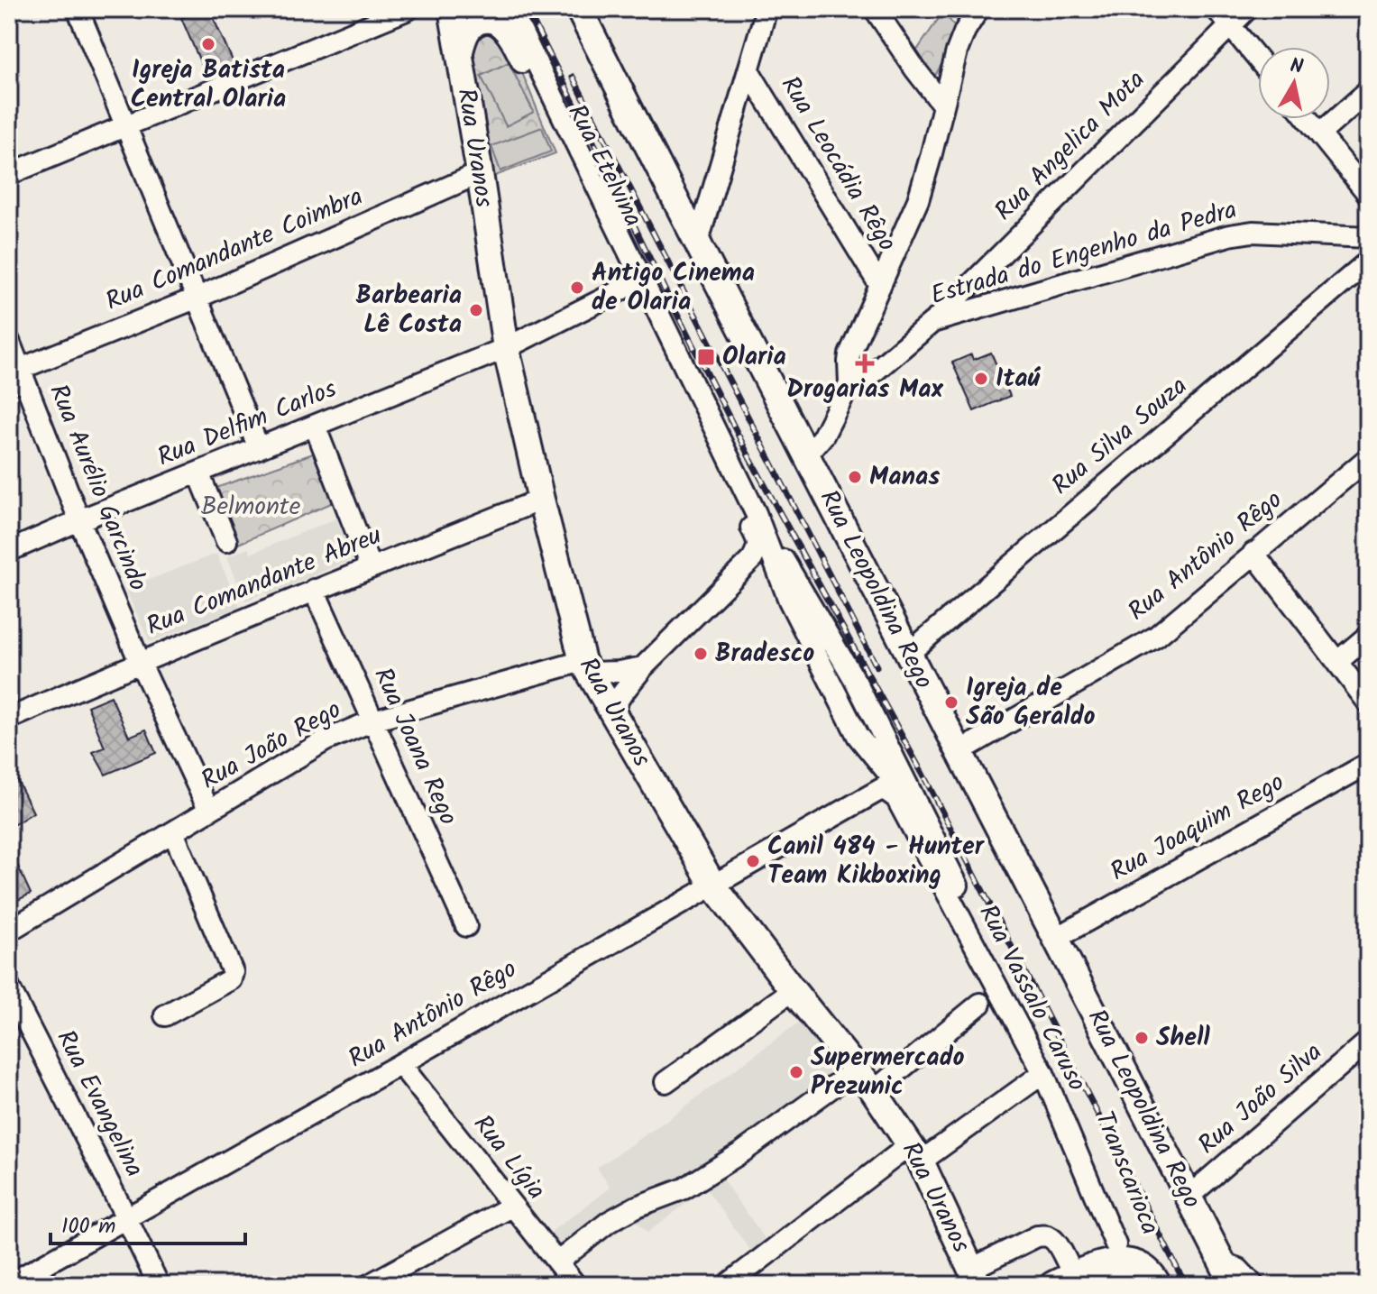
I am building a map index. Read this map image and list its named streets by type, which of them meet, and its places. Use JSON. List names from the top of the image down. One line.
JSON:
{"streets":{"main road":["Rua Uranos","Rua Leopoldina Rego"],"street":["Rua Angelica Mota","Rua Leocádia Rêgo","Rua Etelvina","Rua Comandante Coimbra","Estrada do Engenho da Pedra","Rua Delfim Carlos","Rua Silva Souza","Rua Aurélio Garcindo","Rua Antônio Rêgo","Rua Comandante Abreu","Rua João Rego","Rua Joana Rego","Rua Joaquim Rego","Rua Vassalo Caruso","Rua João Silva","Rua Evangelina","Rua Lígia","Transcarioca"]},"crossings":[["Rua Angelica Mota","Estrada do Engenho da Pedra"],["Rua Uranos","Rua Etelvina"],["Rua Uranos","Rua Comandante Coimbra"],["Rua Uranos","Rua Delfim Carlos"],["Rua Uranos","Rua Antônio Rêgo"],["Rua Uranos","Rua Comandante Abreu"],["Rua Uranos","Rua João Rego"],["Rua Etelvina","Rua Delfim Carlos"],["Rua Etelvina","Rua João Rego"],["Rua Comandante Coimbra","Rua Aurélio Garcindo"],["Rua Delfim Carlos","Rua Aurélio Garcindo"],["Rua Silva Souza","Rua Leopoldina Rego"],["Rua Aurélio Garcindo","Rua Comandante Abreu"],["Rua Aurélio Garcindo","Rua João Rego"],["Rua Antônio Rêgo","Rua Leopoldina Rego"],["Rua Antônio Rêgo","Rua Vassalo Caruso"],["Rua Antônio Rêgo","Rua Evangelina"],["Rua Antônio Rêgo","Rua Lígia"],["Rua Comandante Abreu","Rua Joana Rego"],["Rua Leopoldina Rego","Rua Joaquim Rego"],["Rua Leopoldina Rego","Rua João Silva"],["Rua João Rego","Rua Joana Rego"]],"parks":["Belmonte"],"places":{"other":["Igreja Batista Central Olaria","Antigo Cinema de Olaria","Barbearia Lê Costa","Itaú","Manas","Bradesco","Igreja de São Geraldo","Canil 484 - Hunter Team Kikboxing","Shell","Supermercado Prezunic"],"transit":["Olaria"],"health":["Drogarias Max"]},"scale_bar":"100 m","north":"top"}
